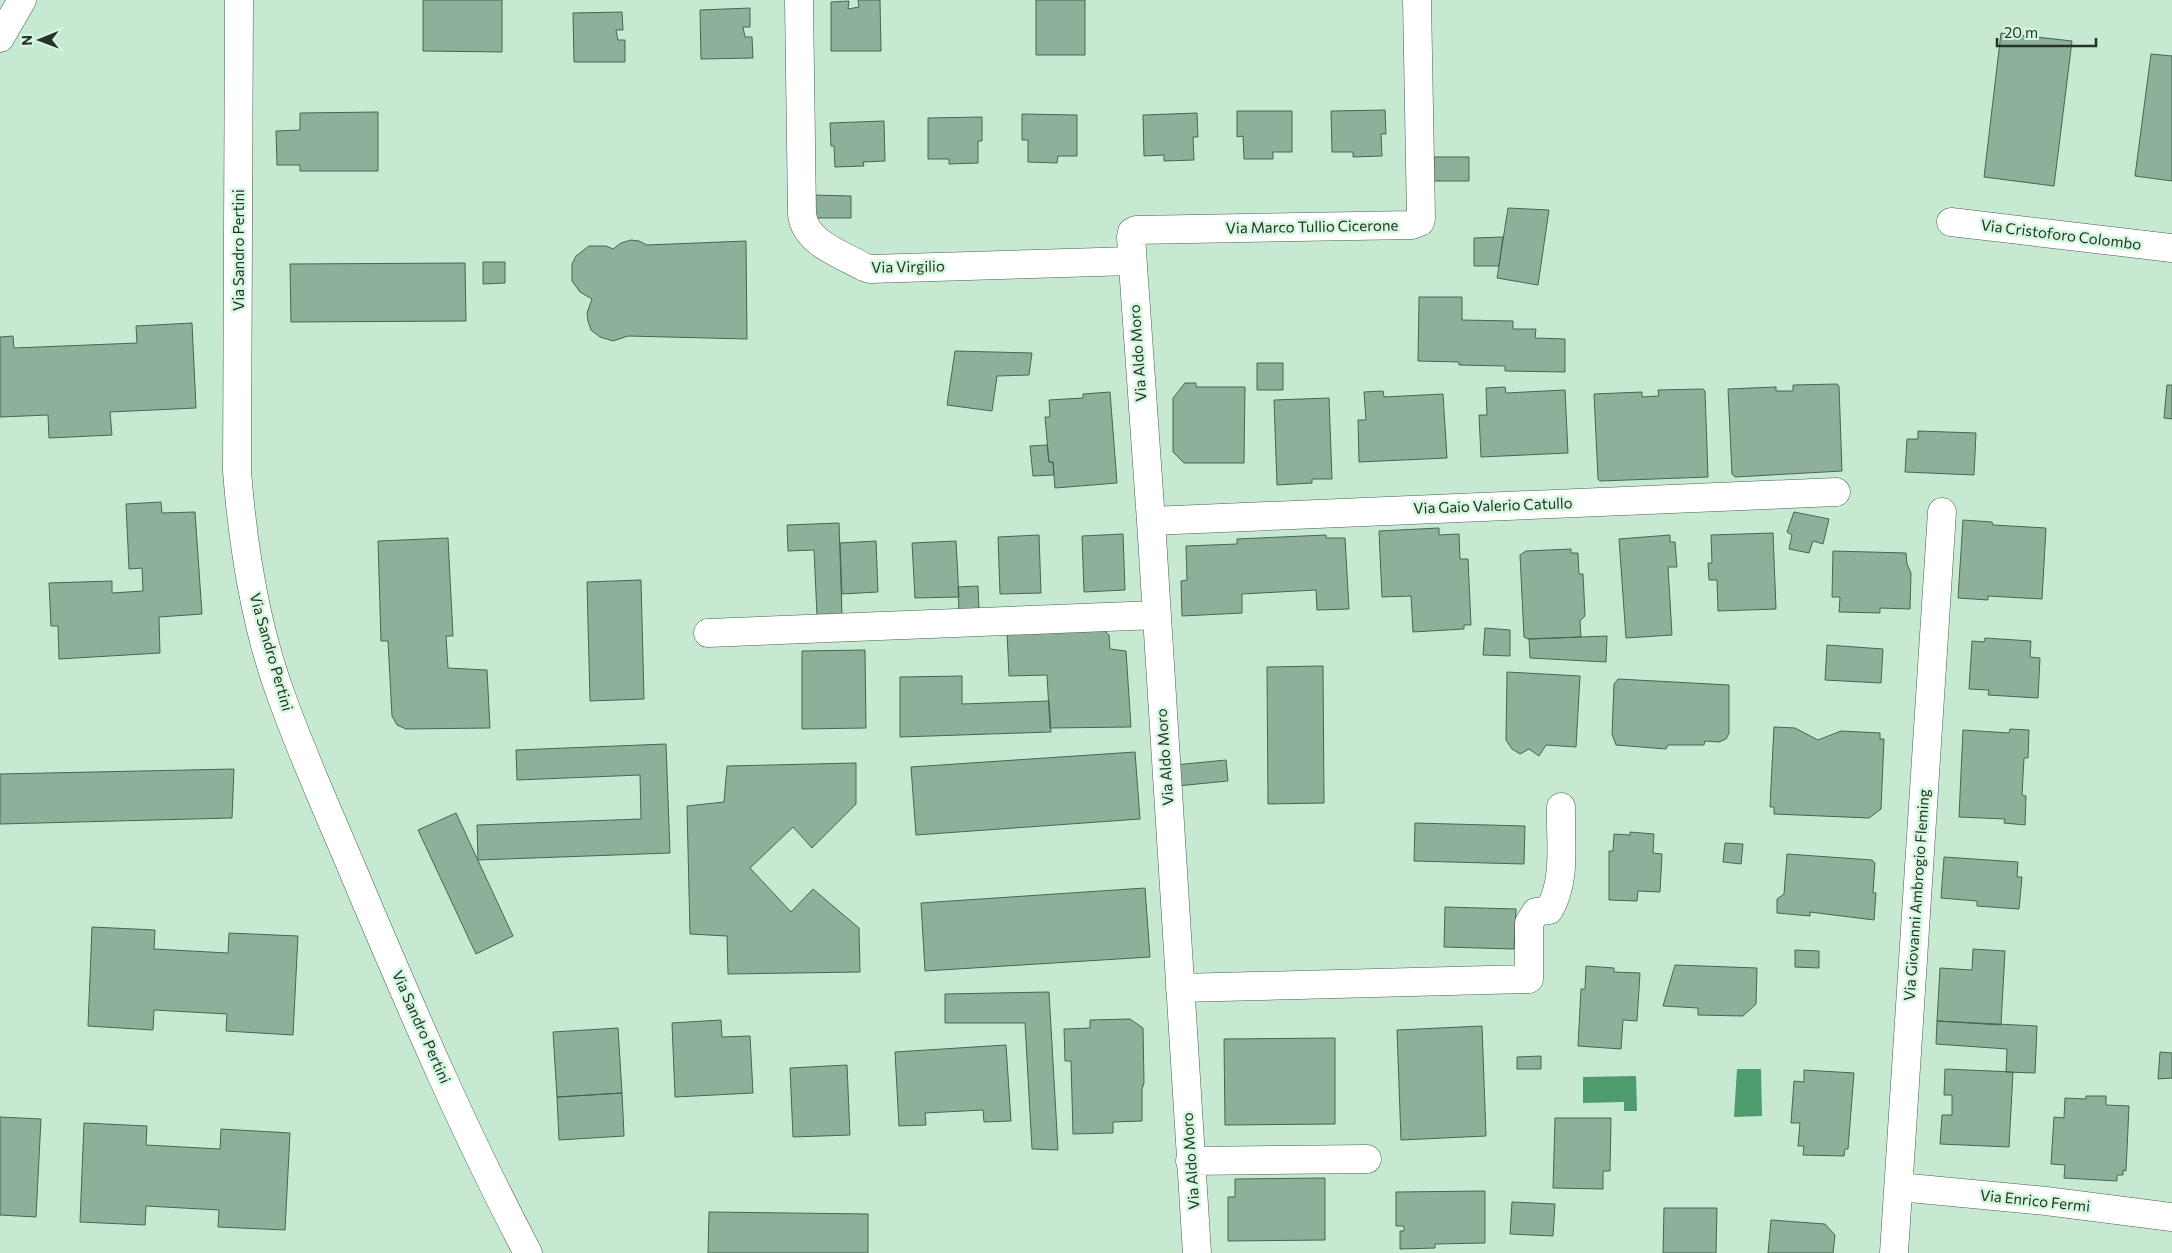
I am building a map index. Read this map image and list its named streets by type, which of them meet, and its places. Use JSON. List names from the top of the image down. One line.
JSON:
{"streets":{"main road":["Via Marco Tullio Cicerone","Via Cristoforo Colombo","Via Sandro Pertini","Via Virgilio","Via Aldo Moro","Via Gaio Valerio Catullo","Via Giovanni Ambrogio Fleming","Via Enrico Fermi"]},"crossings":[["Via Marco Tullio Cicerone","Via Virgilio"],["Via Marco Tullio Cicerone","Via Aldo Moro"],["Via Virgilio","Via Aldo Moro"],["Via Aldo Moro","Via Gaio Valerio Catullo"],["Via Giovanni Ambrogio Fleming","Via Enrico Fermi"]],"scale_bar":"20 m","north":"left"}
